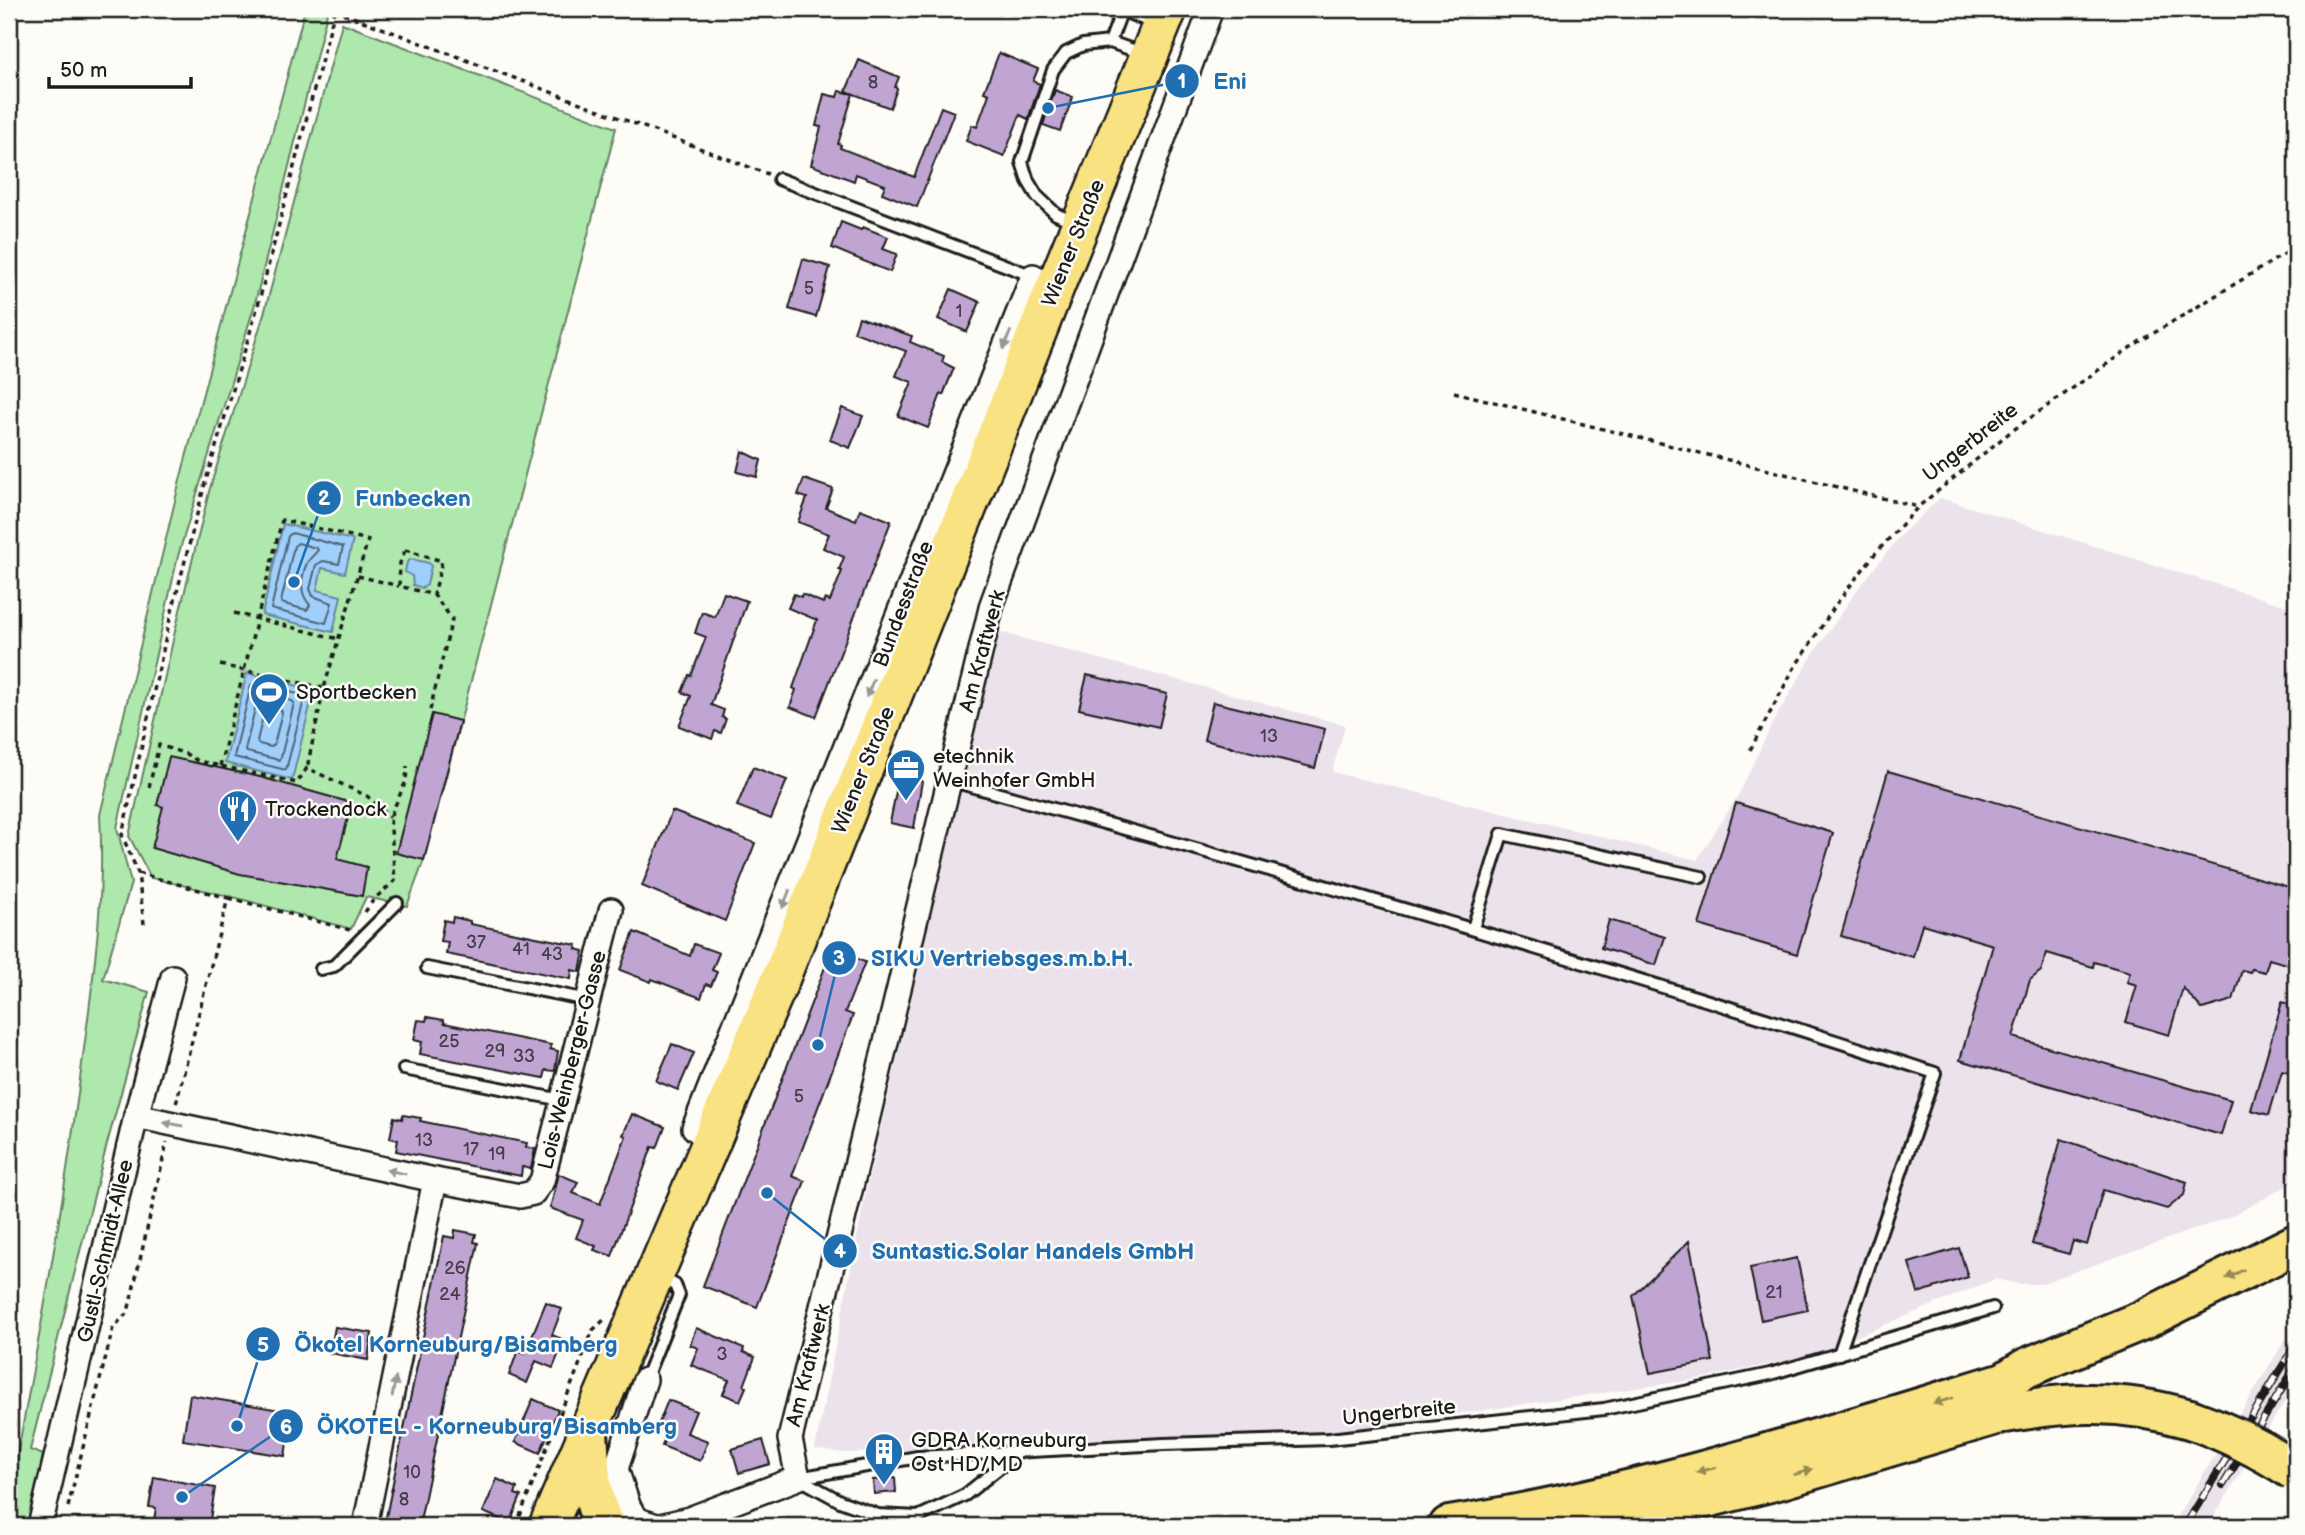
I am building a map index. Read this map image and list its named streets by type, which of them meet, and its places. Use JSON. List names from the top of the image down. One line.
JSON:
{"streets":{"main road":["Wiener Straße"],"street":["Am Kraftwerk","Lois-Weinberger-Gasse","Gustl-Schmidt-Allee"],"lane":["Ungerbreite"]},"crossings":[["Ungerbreite","Am Kraftwerk"],["Lois-Weinberger-Gasse","Gustl-Schmidt-Allee"]],"one_way":["Lois-Weinberger-Gasse"],"places":{"other":["Eni","Funbecken","SIKU Vertriebsges.m.b.H.","Suntastic.Solar Handels GmbH","Ökotel Korneuburg/Bisamberg","ÖKOTEL - Korneuburg/Bisamberg"],"sports":["Sportbecken"],"office":["etechnik Weinhofer GmbH"],"restaurant":["Trockendock"],"building":["GDRA Korneuburg Ost HD/MD"]},"house_numbers":["8","5","1","13","37","41","43","25","29","33","5","13","17","19","26","21","24","3","10","8"],"scale_bar":"50 m"}
